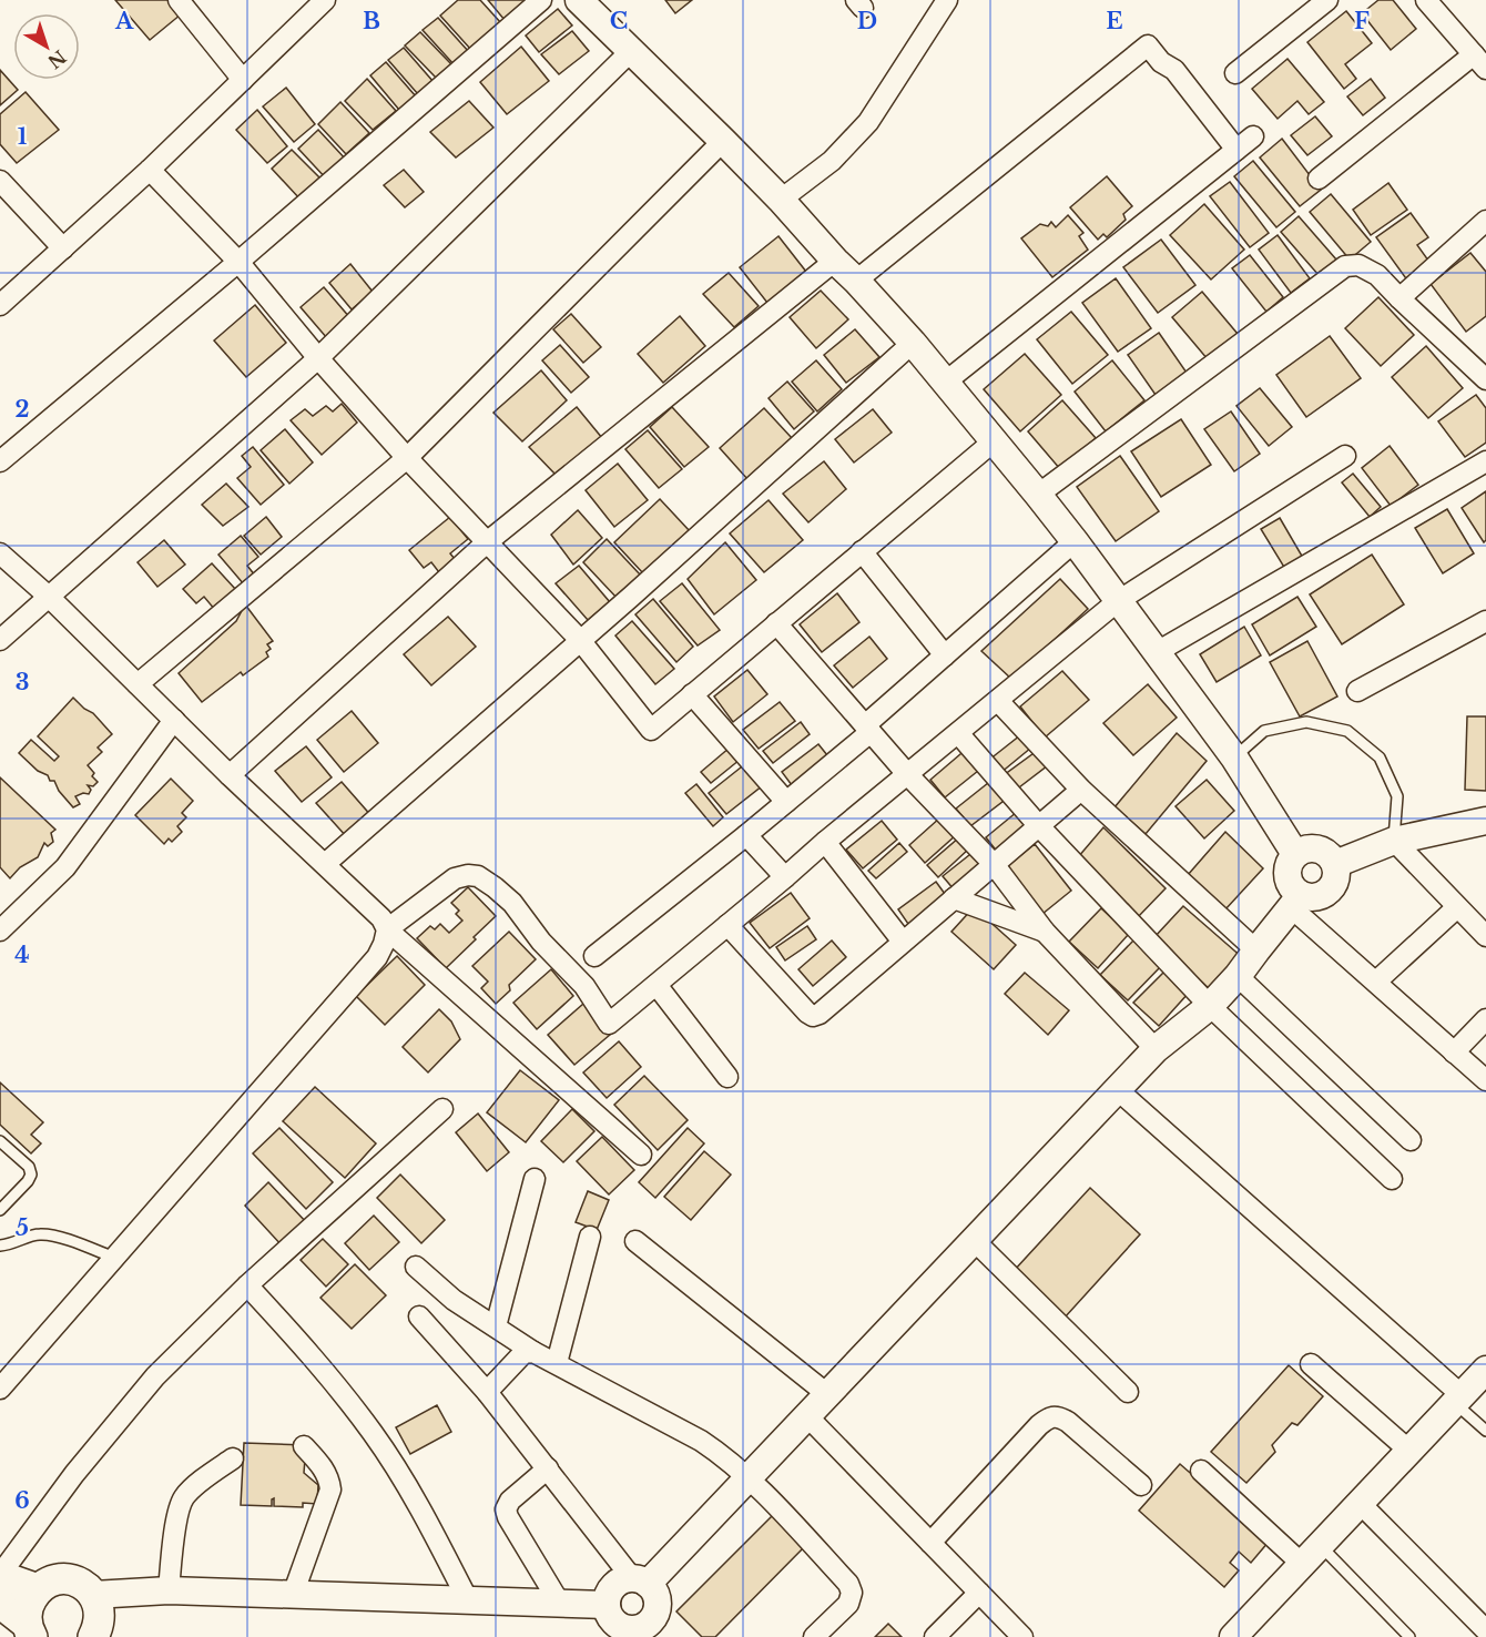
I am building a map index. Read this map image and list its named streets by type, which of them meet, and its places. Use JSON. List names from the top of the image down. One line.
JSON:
{"north":"bottom right","grid":{"columns":["A","B","C","D","E","F"],"rows":["1","2","3","4","5","6"]}}
